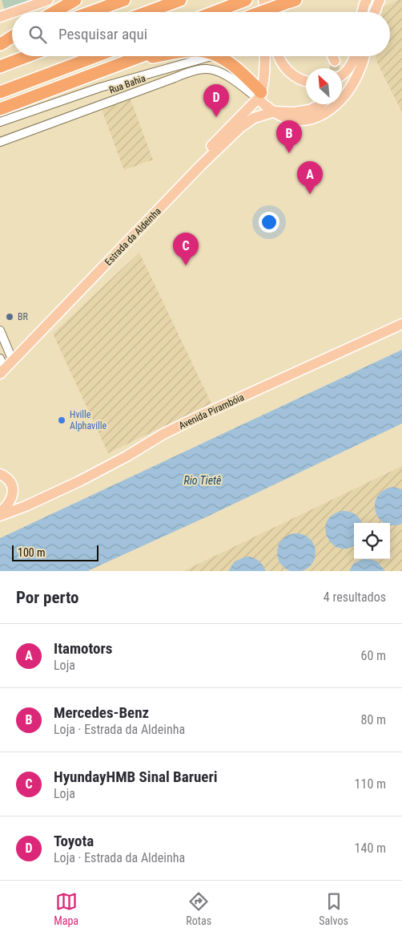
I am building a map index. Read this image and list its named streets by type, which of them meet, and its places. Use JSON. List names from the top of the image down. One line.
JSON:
{"streets":{"main road":["Estrada da Aldeinha","Avenida Pirambóia"],"street":["Rua Bahia"]},"water":["Rio Tietê"],"places":["BR","Hville Alphaville"],"scale_bar":"100 m","north":"top left","page":{"search":"Pesquisar aqui","pins":["D","B","A","C"],"scale":"100 m","heading":["Por perto","4 resultados"],"list":[{"mark":"A","name":"Itamotors","note":"Loja","value":"60 m"},{"mark":"B","name":"Mercedes-Benz","note":"Loja · Estrada da Aldeinha","value":"80 m"},{"mark":"C","name":"HyundayHMB Sinal Barueri","note":"Loja","value":"110 m"},{"mark":"D","name":"Toyota","note":"Loja · Estrada da Aldeinha","value":"140 m"}],"nav":["Mapa","Rotas","Salvos"]}}
